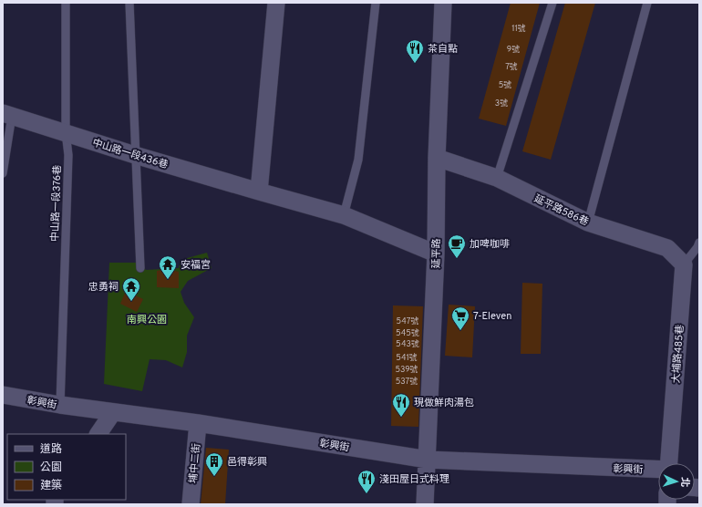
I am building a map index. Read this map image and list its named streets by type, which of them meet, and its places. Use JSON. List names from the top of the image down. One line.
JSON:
{"streets":{"street":["中山路一段436巷","延平路586巷","延平路","大埔路485巷","彰興街","埔中二街"],"lane":["中山路一段376巷"]},"crossings":[["中山路一段436巷","中山路一段376巷"],["中山路一段436巷","延平路"],["中山路一段376巷","彰興街"],["延平路586巷","延平路"],["延平路586巷","大埔路485巷"],["延平路","彰興街"],["彰興街","埔中二街"]],"parks":["南興公園"],"places":{"restaurant":["茶自點","現做鮮肉湯包","淺田屋日式料理"],"cafe":["加啤咖啡"],"temple":["安福宮","忠勇祠"],"supermarket":["7-Eleven"],"building":["邑得彰興"]},"house_numbers":["11號","9號","7號","5號","3號","547號","545號","543號","541號","539號","537號"],"legend":["道路","公園","建築"],"north":"right"}
